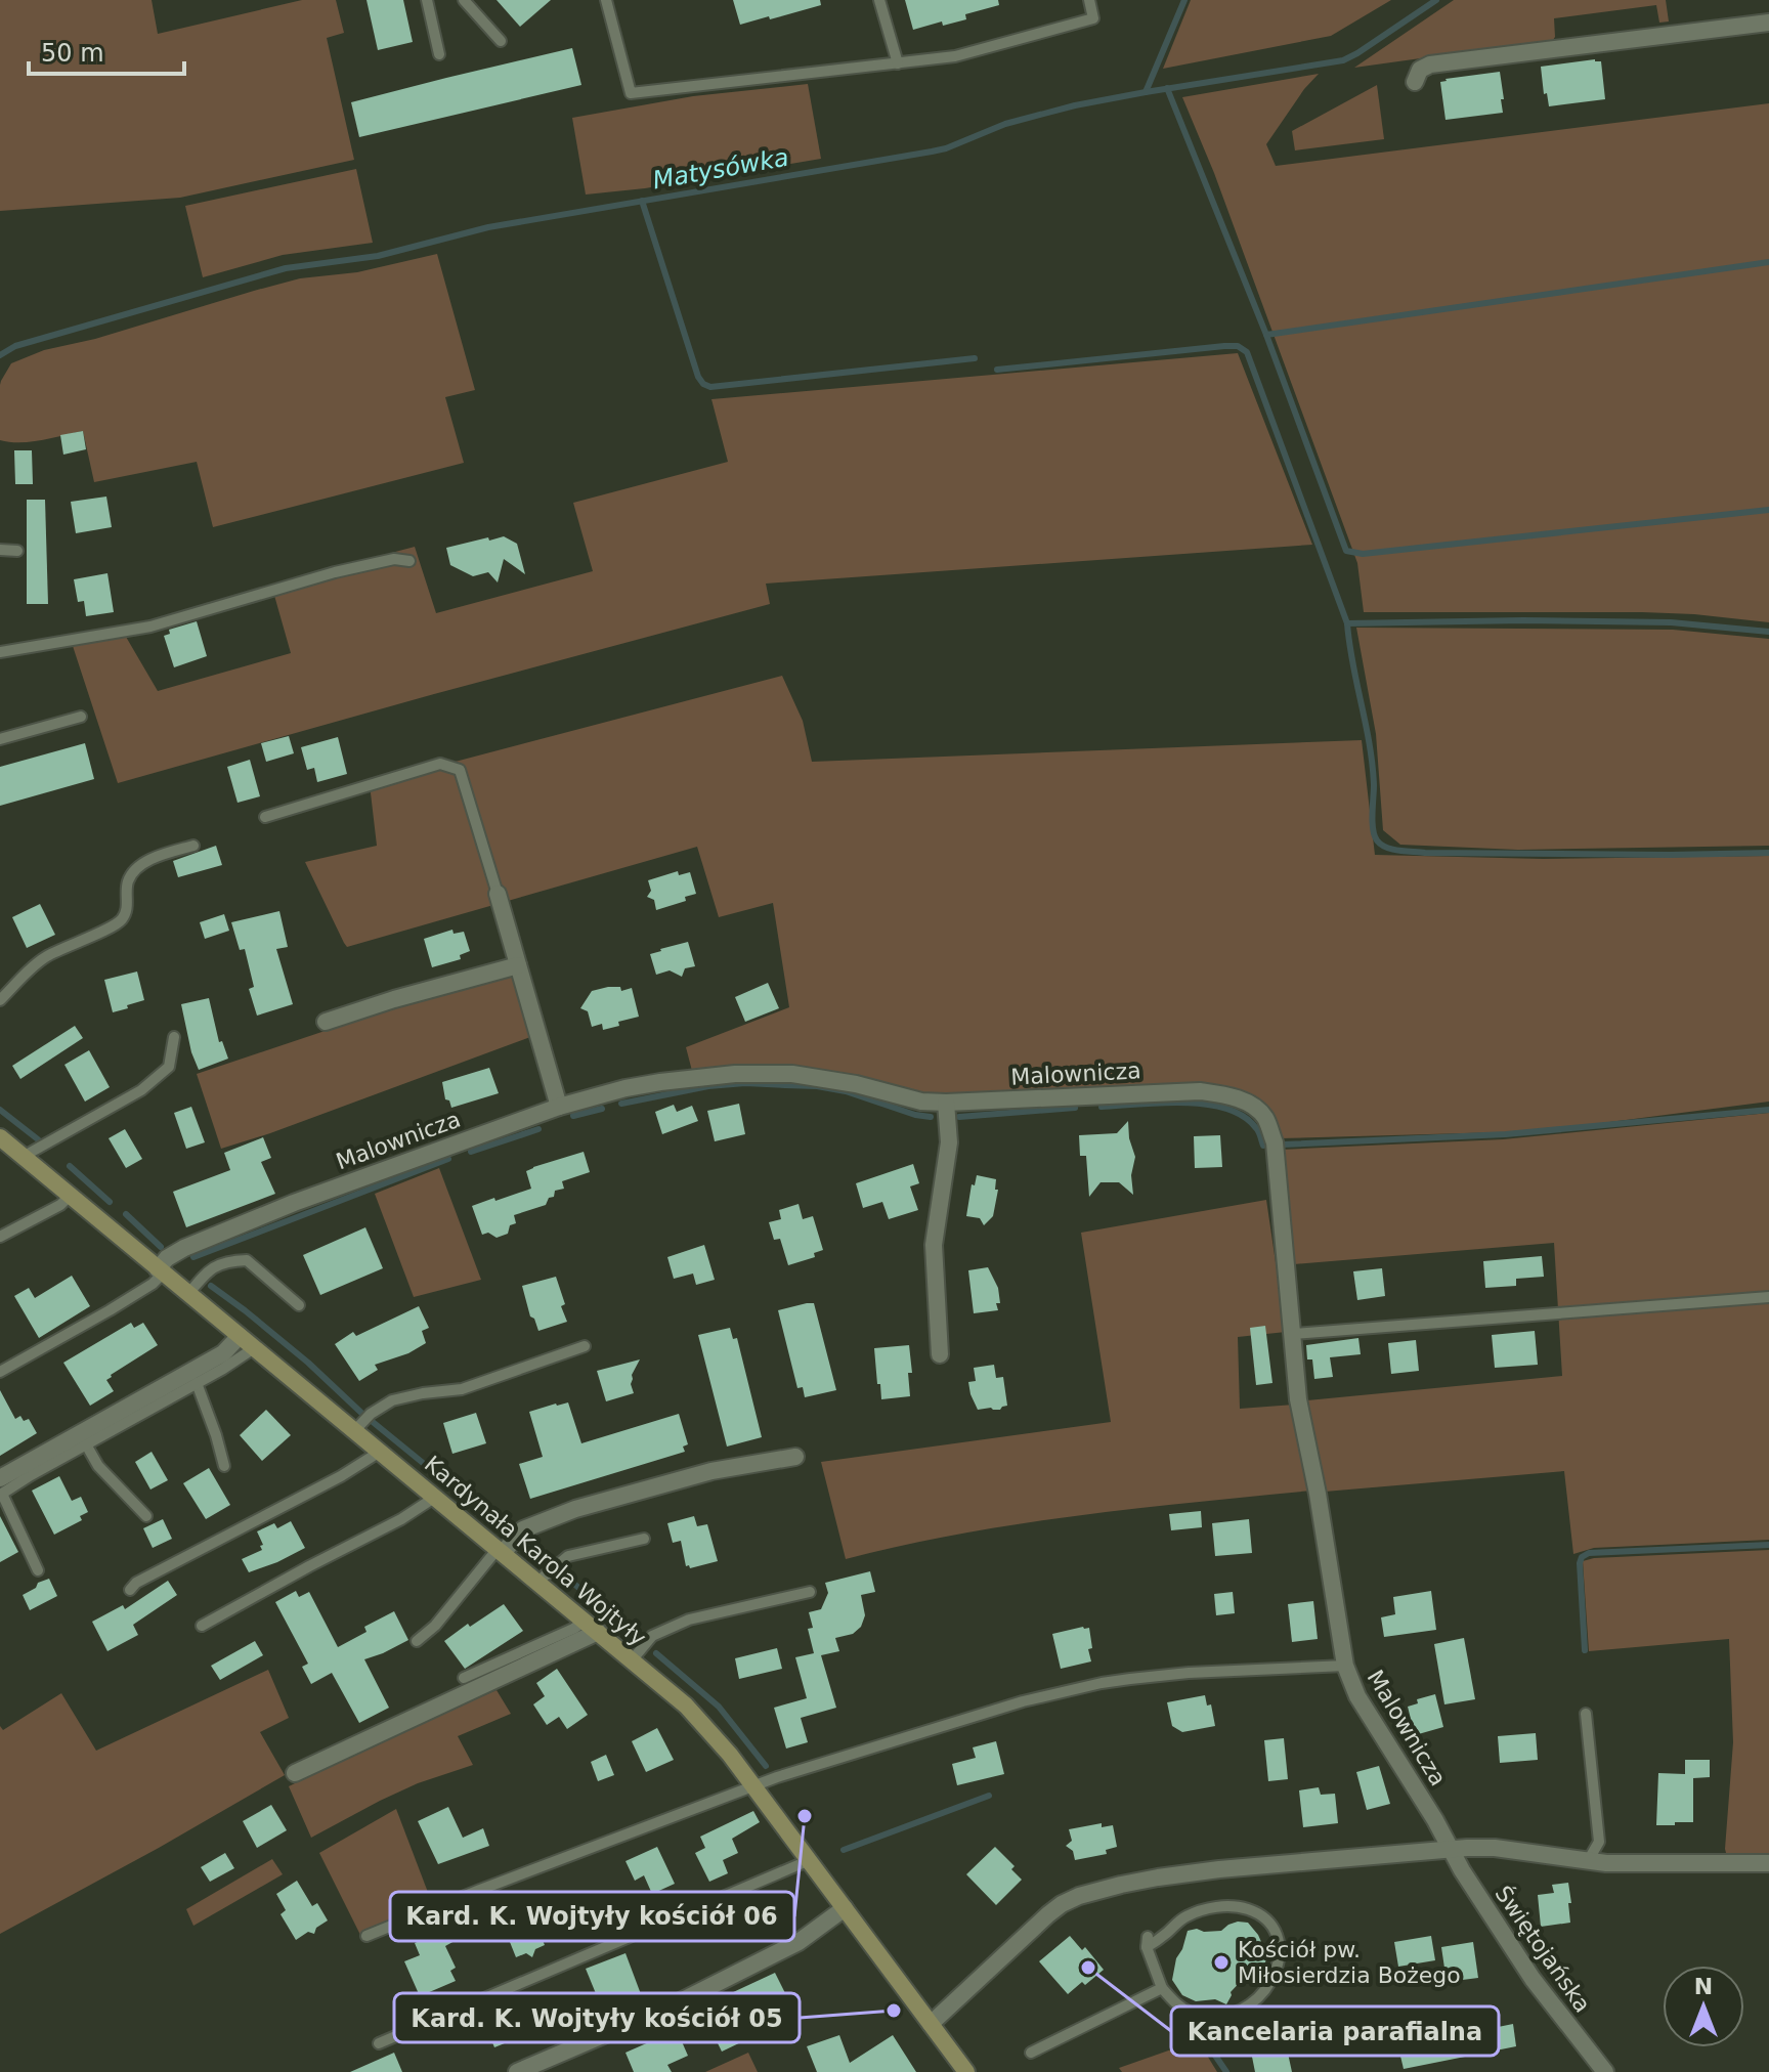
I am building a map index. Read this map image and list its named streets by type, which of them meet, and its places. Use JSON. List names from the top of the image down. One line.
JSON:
{"streets":{"street":["Malownicza","Kardynała Karola Wojtyły","Świętojańska"]},"crossings":[["Malownicza","Kardynała Karola Wojtyły"],["Malownicza","Świętojańska"]],"water":["Matysówka"],"places":["Kard. K. Wojtyły kościół 06","Kościół pw. Miłosierdzia Bożego","Kancelaria parafialna","Kard. K. Wojtyły kościół 05"],"scale_bar":"50 m","north":"top"}
